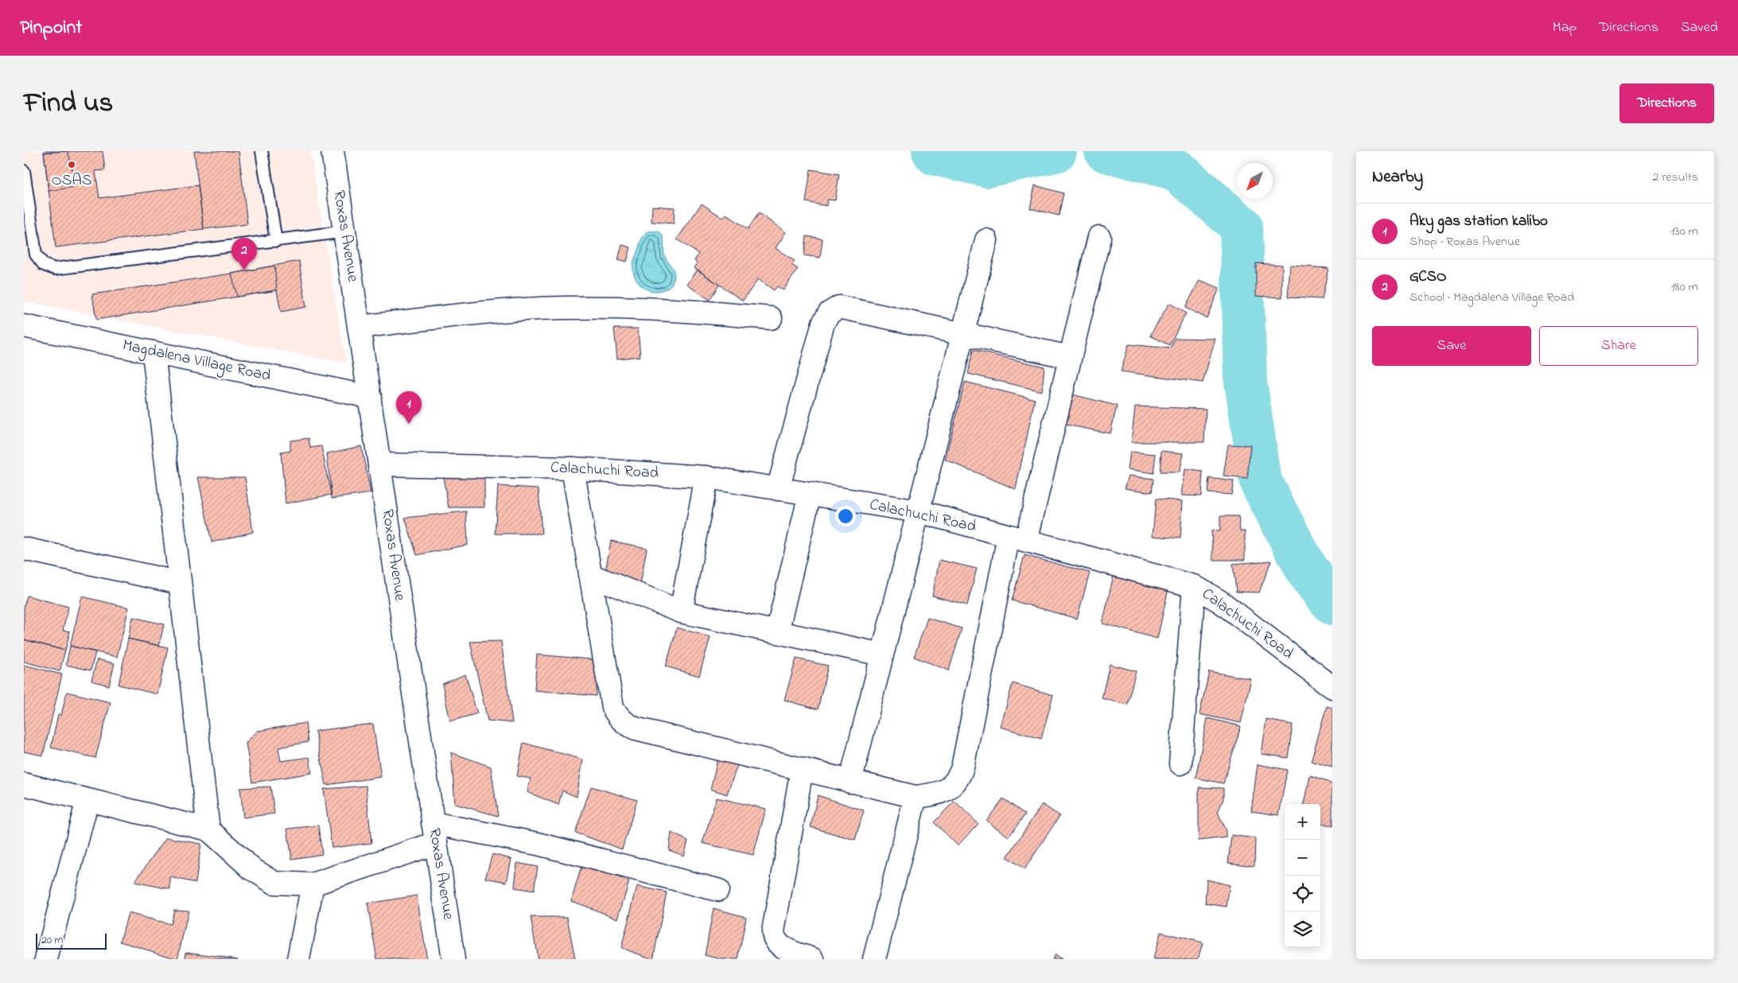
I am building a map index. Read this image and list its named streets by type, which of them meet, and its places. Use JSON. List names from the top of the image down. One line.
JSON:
{"streets":{"street":["Roxas Avenue","Magdalena Village Road","Calachuchi Road"]},"crossings":[["Roxas Avenue","Magdalena Village Road"],["Roxas Avenue","Calachuchi Road"]],"places":["OSAS"],"scale_bar":"20 m","north":"bottom left","page":{"header":"Pinpoint","nav":["Map","Directions","Saved"],"title":"Find us","buttons":["Directions",["Save","Share"]],"heading":["Nearby","2 results"],"list":[{"mark":"1","name":"Aky gas station kalibo","note":"Shop · Roxas Avenue","value":"130 m"},{"mark":"2","name":"GCSO","note":"School · Magdalena Village Road","value":"180 m"}],"pins":["2","1"],"map_buttons":["+","−"],"scale":"20 m"}}
